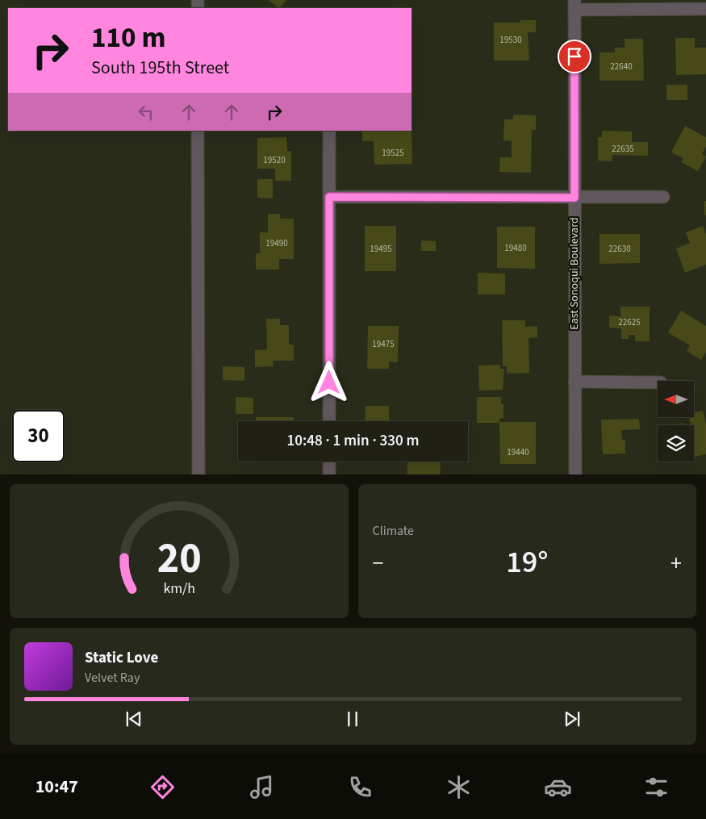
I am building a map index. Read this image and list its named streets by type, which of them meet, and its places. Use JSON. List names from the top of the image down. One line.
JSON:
{"streets":{"street":["East Sonoqui Boulevard"]},"house_numbers":["19530","22640","22635","19525","19520","19490","19480","19495","22630","22625","19475","19440"],"north":"left","page":{"turn":["110 m","South 195th Street"],"limit":"30","trip":"10:48 · 1 min · 330 m","tile":"Climate","heat":["−","19°","+"],"song":["Static Love","Velvet Ray"],"tabs":"10:47","gauge":["20","km/h"]}}
